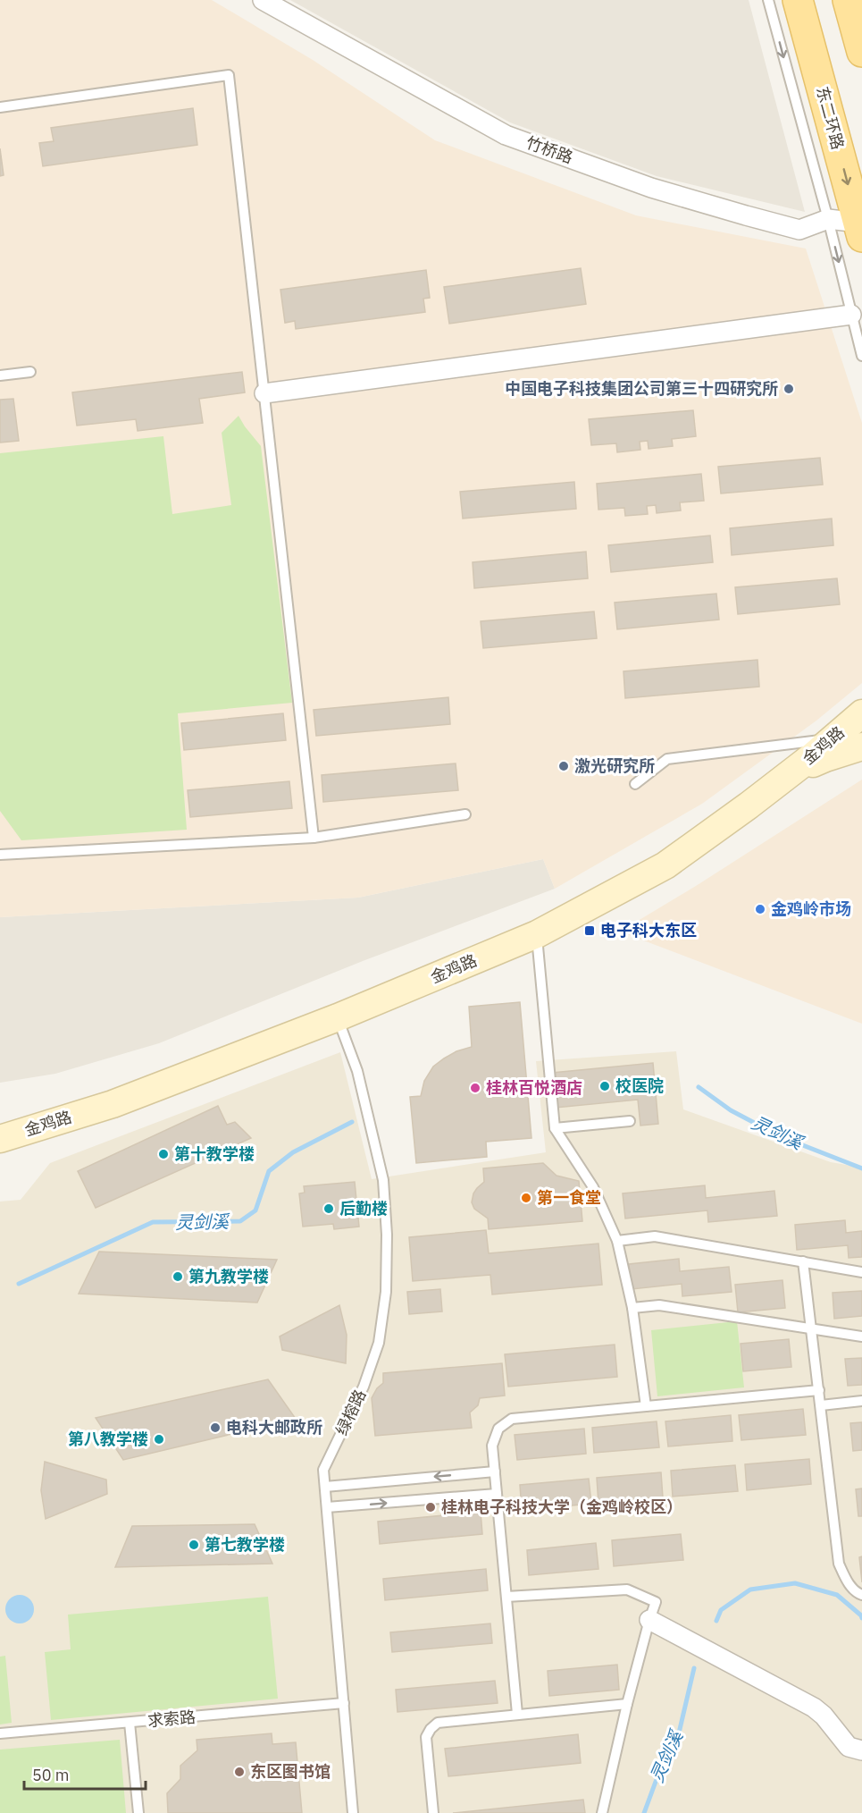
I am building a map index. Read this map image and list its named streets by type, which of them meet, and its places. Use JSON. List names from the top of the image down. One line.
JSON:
{"streets":{"main road":["东二环路","金鸡路"],"street":["竹桥路"],"lane":["绿榕路","求索路"]},"crossings":[["东二环路","竹桥路"],["金鸡路","绿榕路"],["绿榕路","求索路"]],"one_way":["东二环路"],"water":["灵剑溪"],"places":{"other":["中国电子科技集团公司第三十四研究所","激光研究所","金鸡岭市场","校医院","桂林百悦酒店","第十教学楼","第一食堂","后勤楼","第九教学楼","电科大邮政所","第八教学楼","桂林电子科技大学（金鸡岭校区）","第七教学楼","东区图书馆"],"transit":["电子科大东区"]},"scale_bar":"50 m"}
